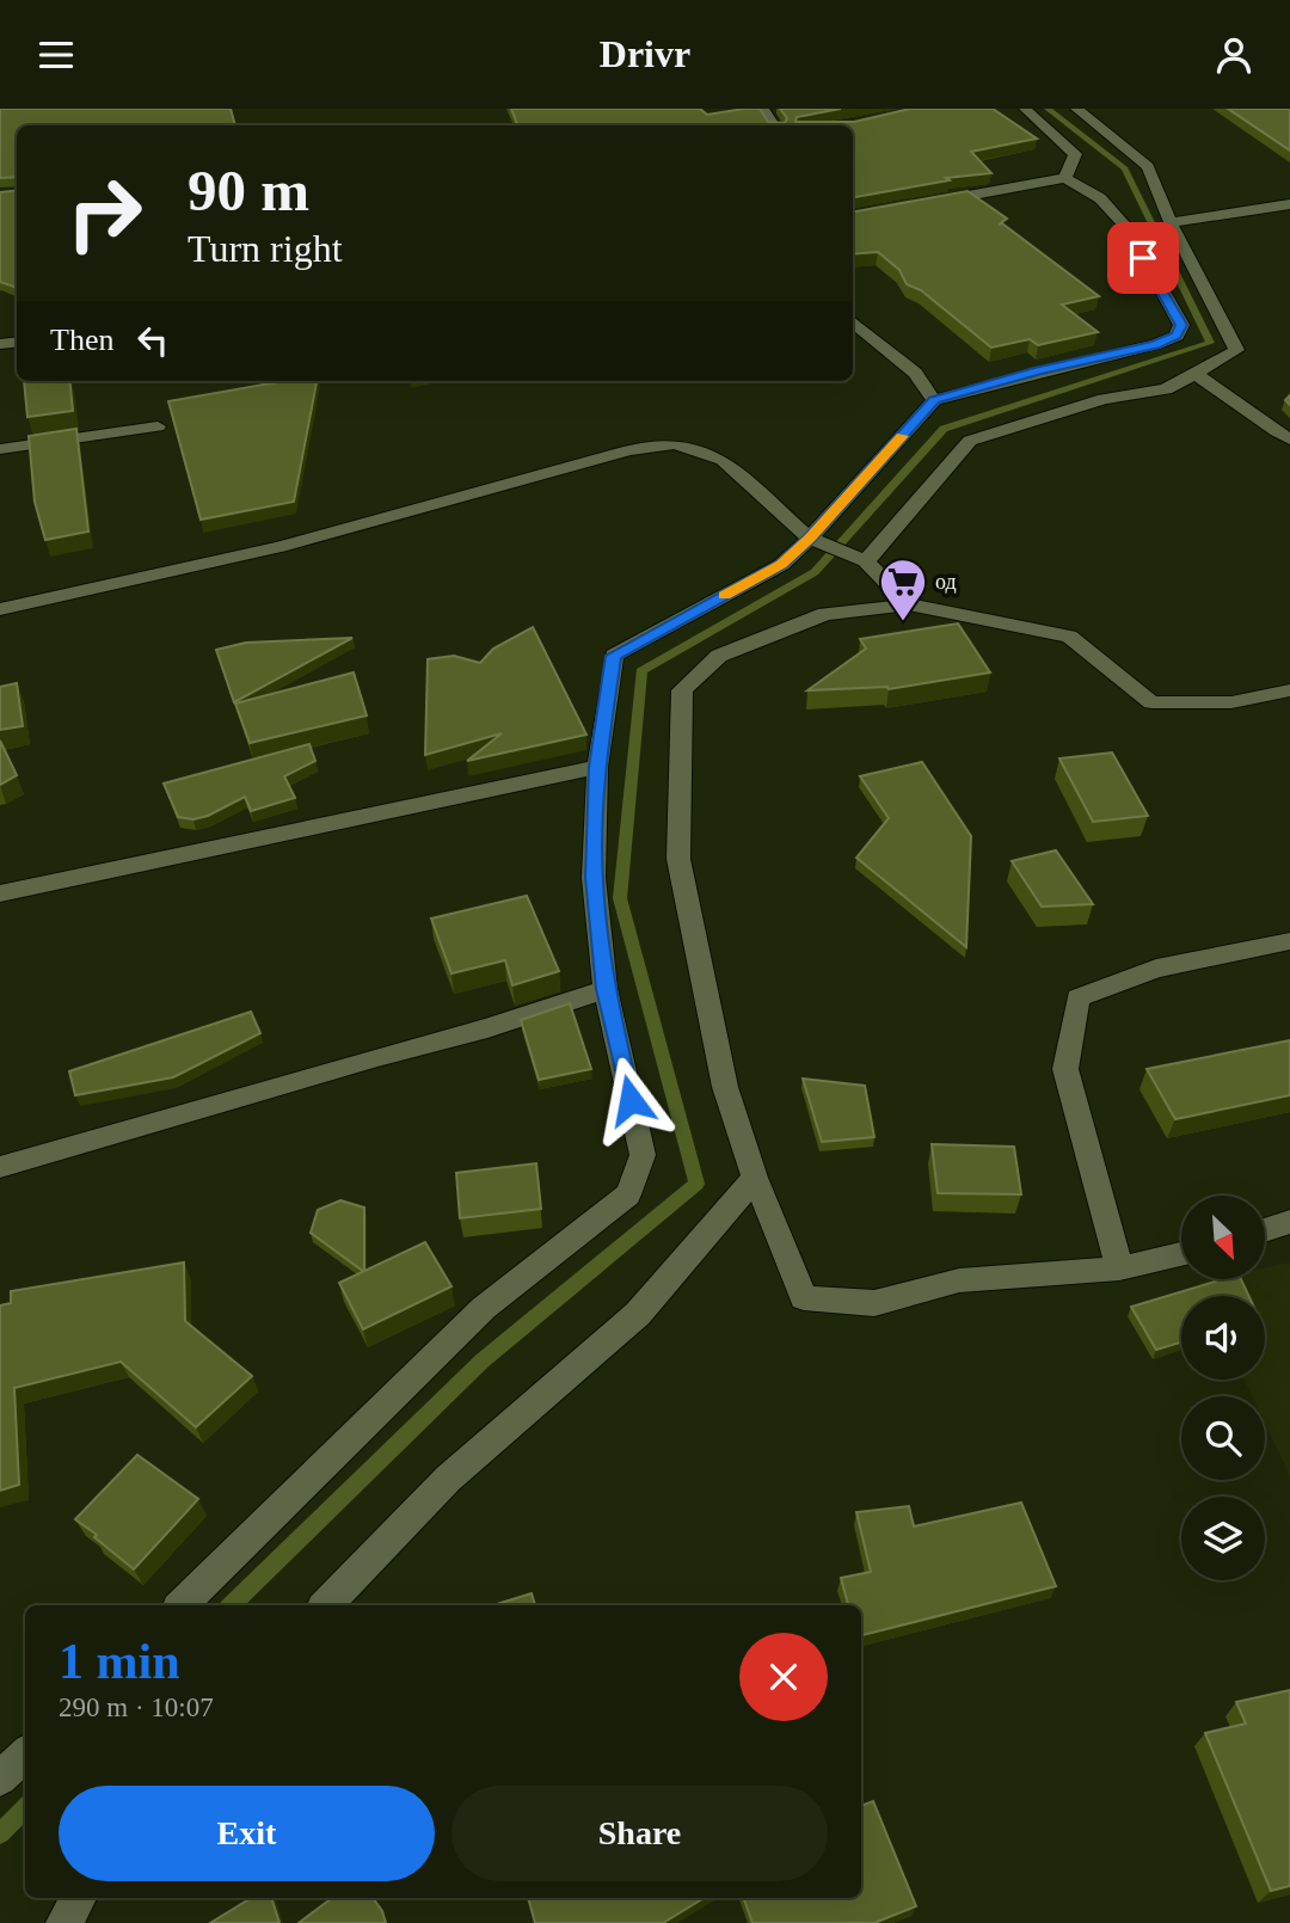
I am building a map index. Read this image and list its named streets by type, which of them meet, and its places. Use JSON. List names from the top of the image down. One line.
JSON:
{"places":{"supermarket":["од"]},"north":"bottom right","page":{"header":"Drivr","turn":["90 m","Turn right"],"then":"Then","heading":["1 min","290 m · 10:07"],"buttons":["Exit","Share"]}}
